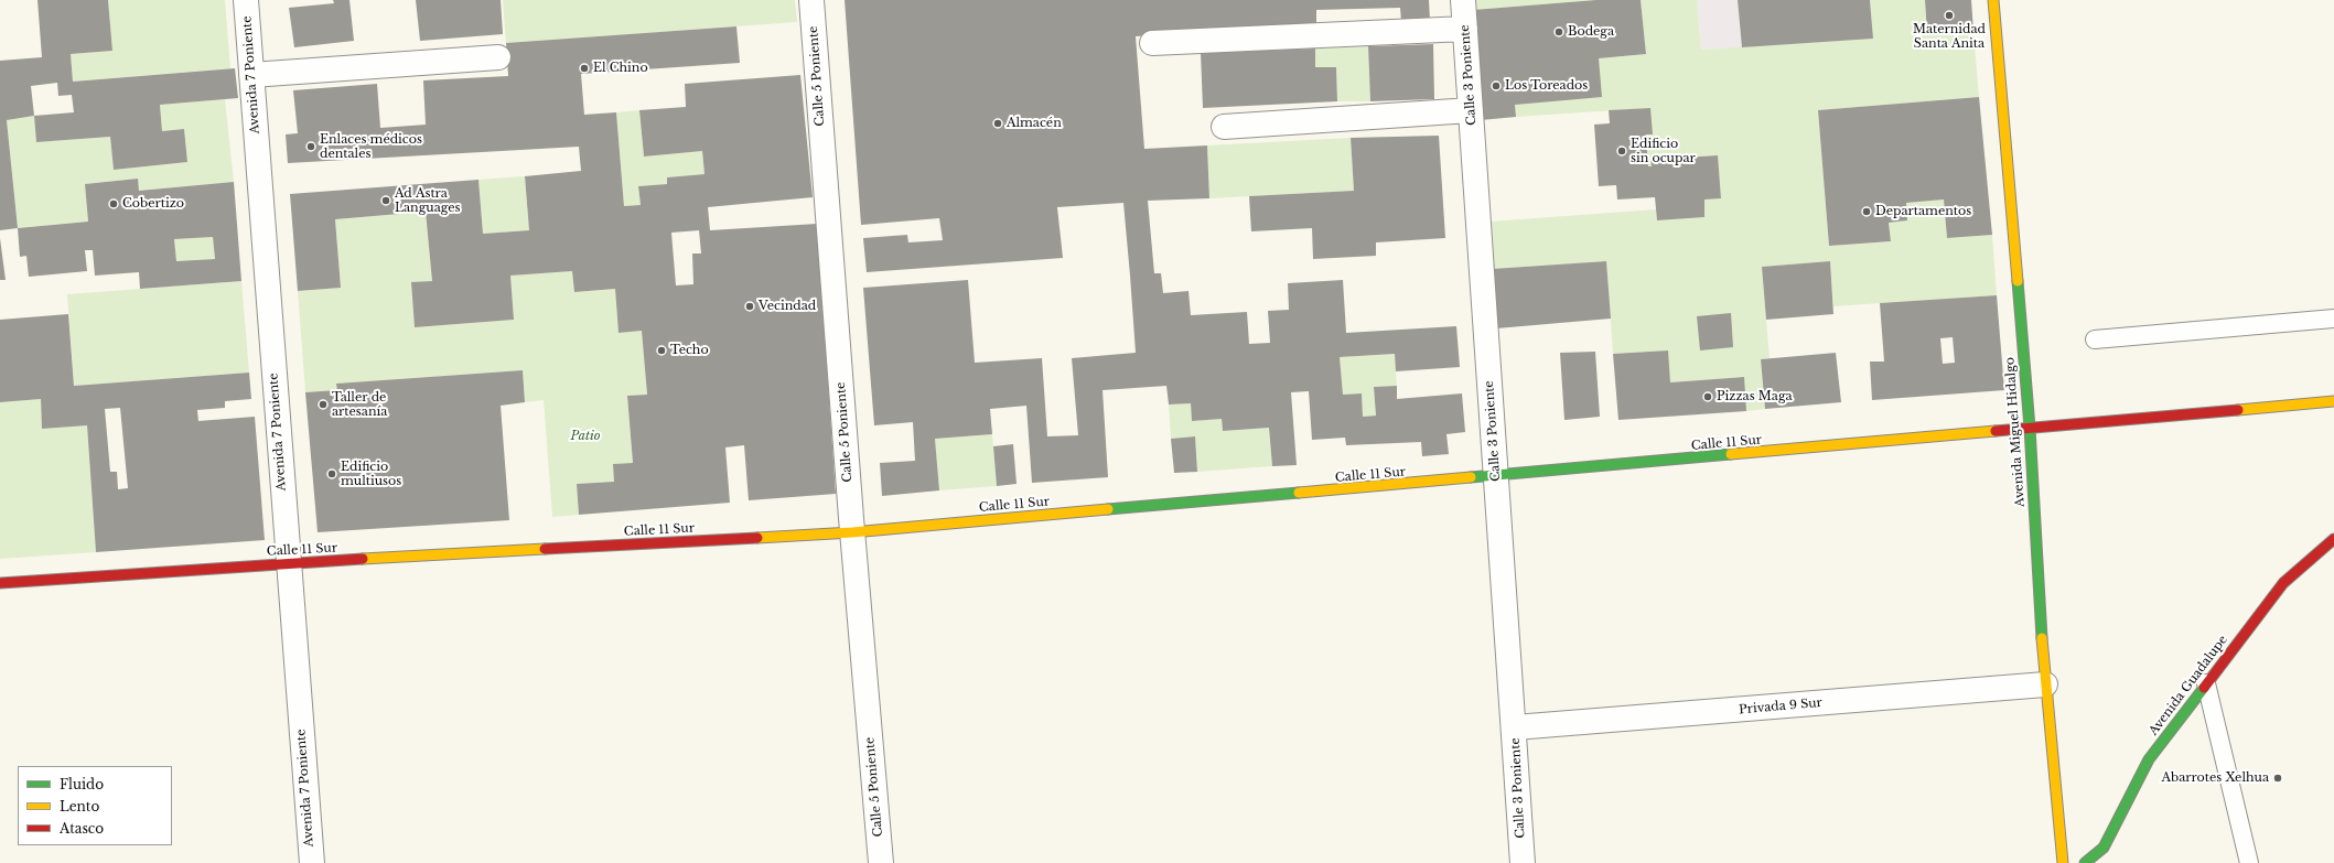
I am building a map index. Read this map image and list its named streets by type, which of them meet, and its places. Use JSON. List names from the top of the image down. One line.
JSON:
{"streets":{"street":["Avenida 7 Poniente","Calle 3 Poniente","Calle 5 Poniente","Avenida Miguel Hidalgo","Calle 11 Sur","Avenida Guadalupe","Privada 9 Sur"]},"crossings":[["Avenida 7 Poniente","Calle 11 Sur"],["Calle 3 Poniente","Calle 11 Sur"],["Calle 3 Poniente","Privada 9 Sur"],["Calle 5 Poniente","Calle 11 Sur"],["Avenida Miguel Hidalgo","Calle 11 Sur"],["Avenida Miguel Hidalgo","Privada 9 Sur"]],"parks":["Patio"],"places":["Maternidad Santa Anita","Bodega","El Chino","Los Toreados","Almacén","Enlaces médicos dentales","Edificio sin ocupar","Ad Astra Languages","Cobertizo","Departamentos","Vecindad","Techo","Pizzas Maga","Taller de artesanía","Edificio multiusos","Abarrotes Xelhua"],"legend":["Fluido","Lento","Atasco"]}
